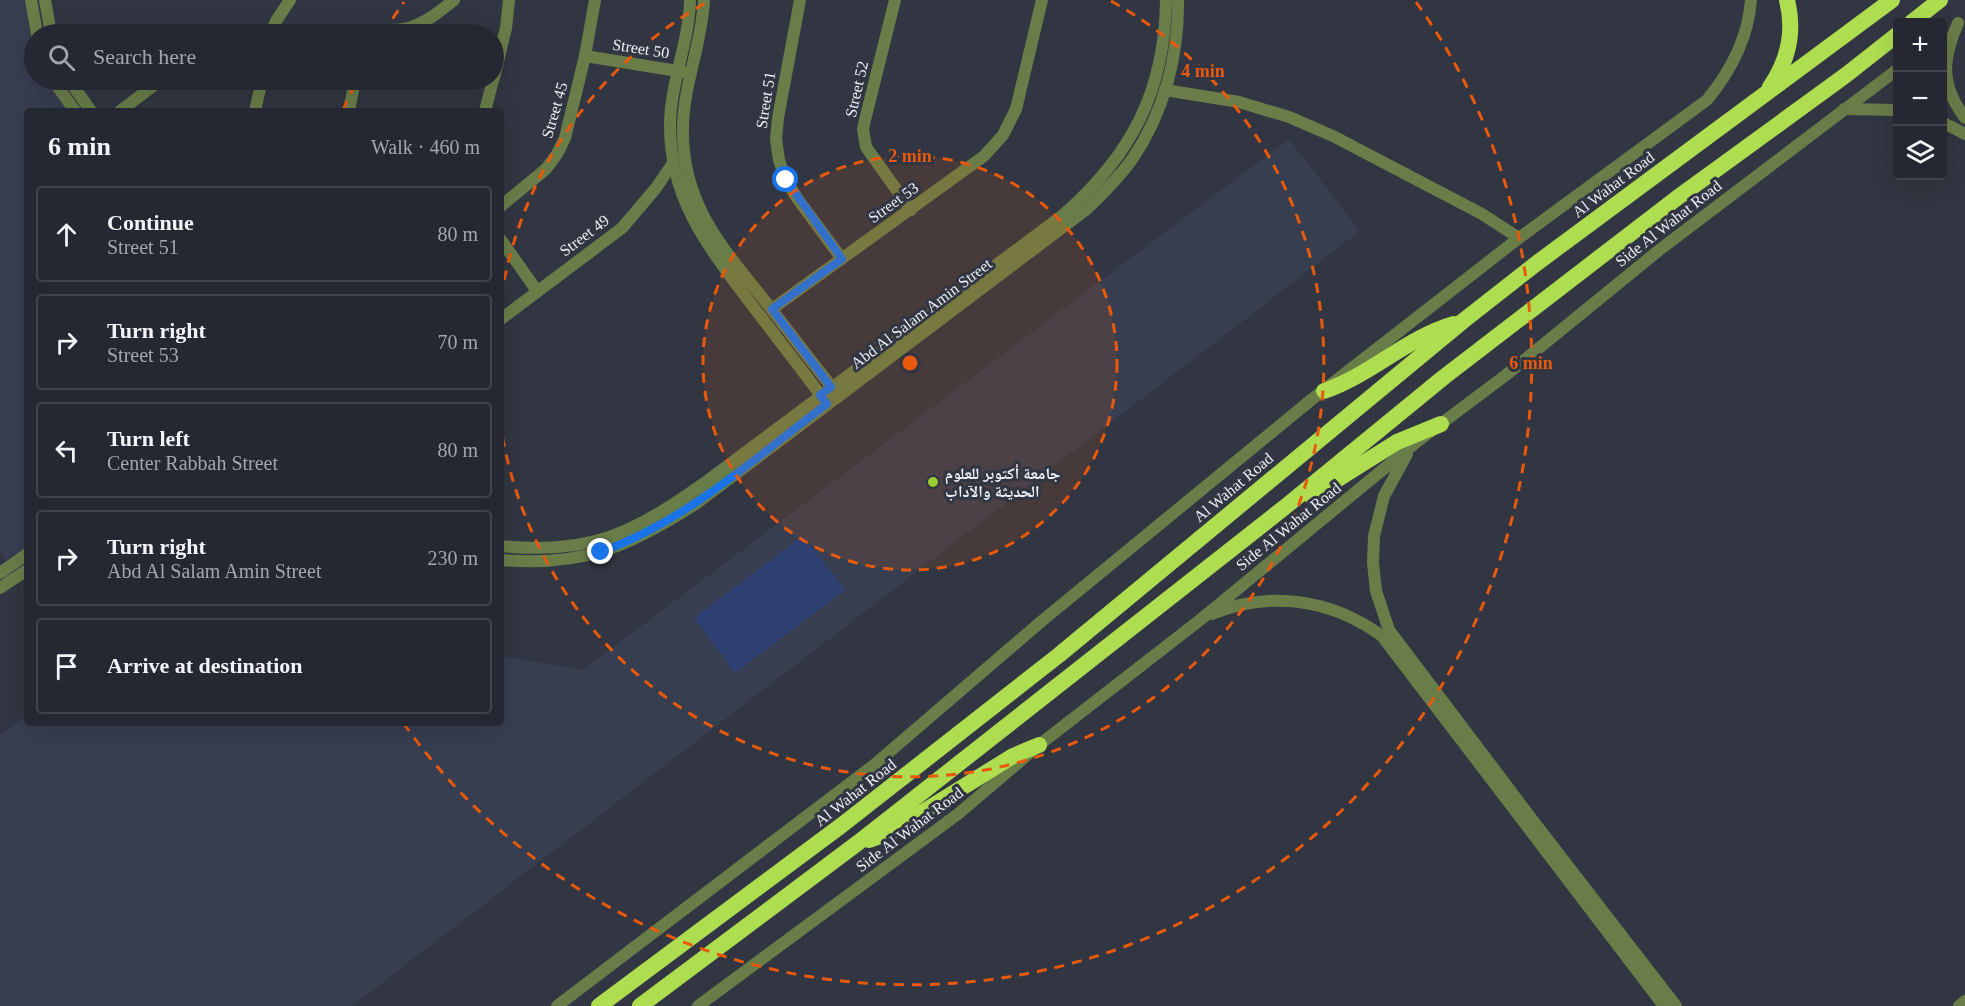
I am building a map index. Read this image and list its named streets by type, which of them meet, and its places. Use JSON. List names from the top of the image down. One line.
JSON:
{"streets":{"highway":["Al Wahat Road"],"street":["Street 50","Street 52","Street 51","Street 45","Street 53","Side Al Wahat Road","Street 49","Abd Al Salam Amin Street"]},"crossings":[["Street 50","Street 45"],["Street 52","Street 53"],["Street 51","Street 53"]],"places":["جامعة أكتوبر للعلوم الحديثة والآداب"],"page":{"map_buttons":["+","−"],"search":"Search here","heading":["6 min","Walk · 460 m"],"list":[["Continue","Street 51","80 m"],["Turn right","Street 53","70 m"],["Turn left","Center Rabbah Street","80 m"],["Turn right","Abd Al Salam Amin Street","230 m"],"Arrive at destination"]},"rings":["4 min","2 min","6 min"]}
